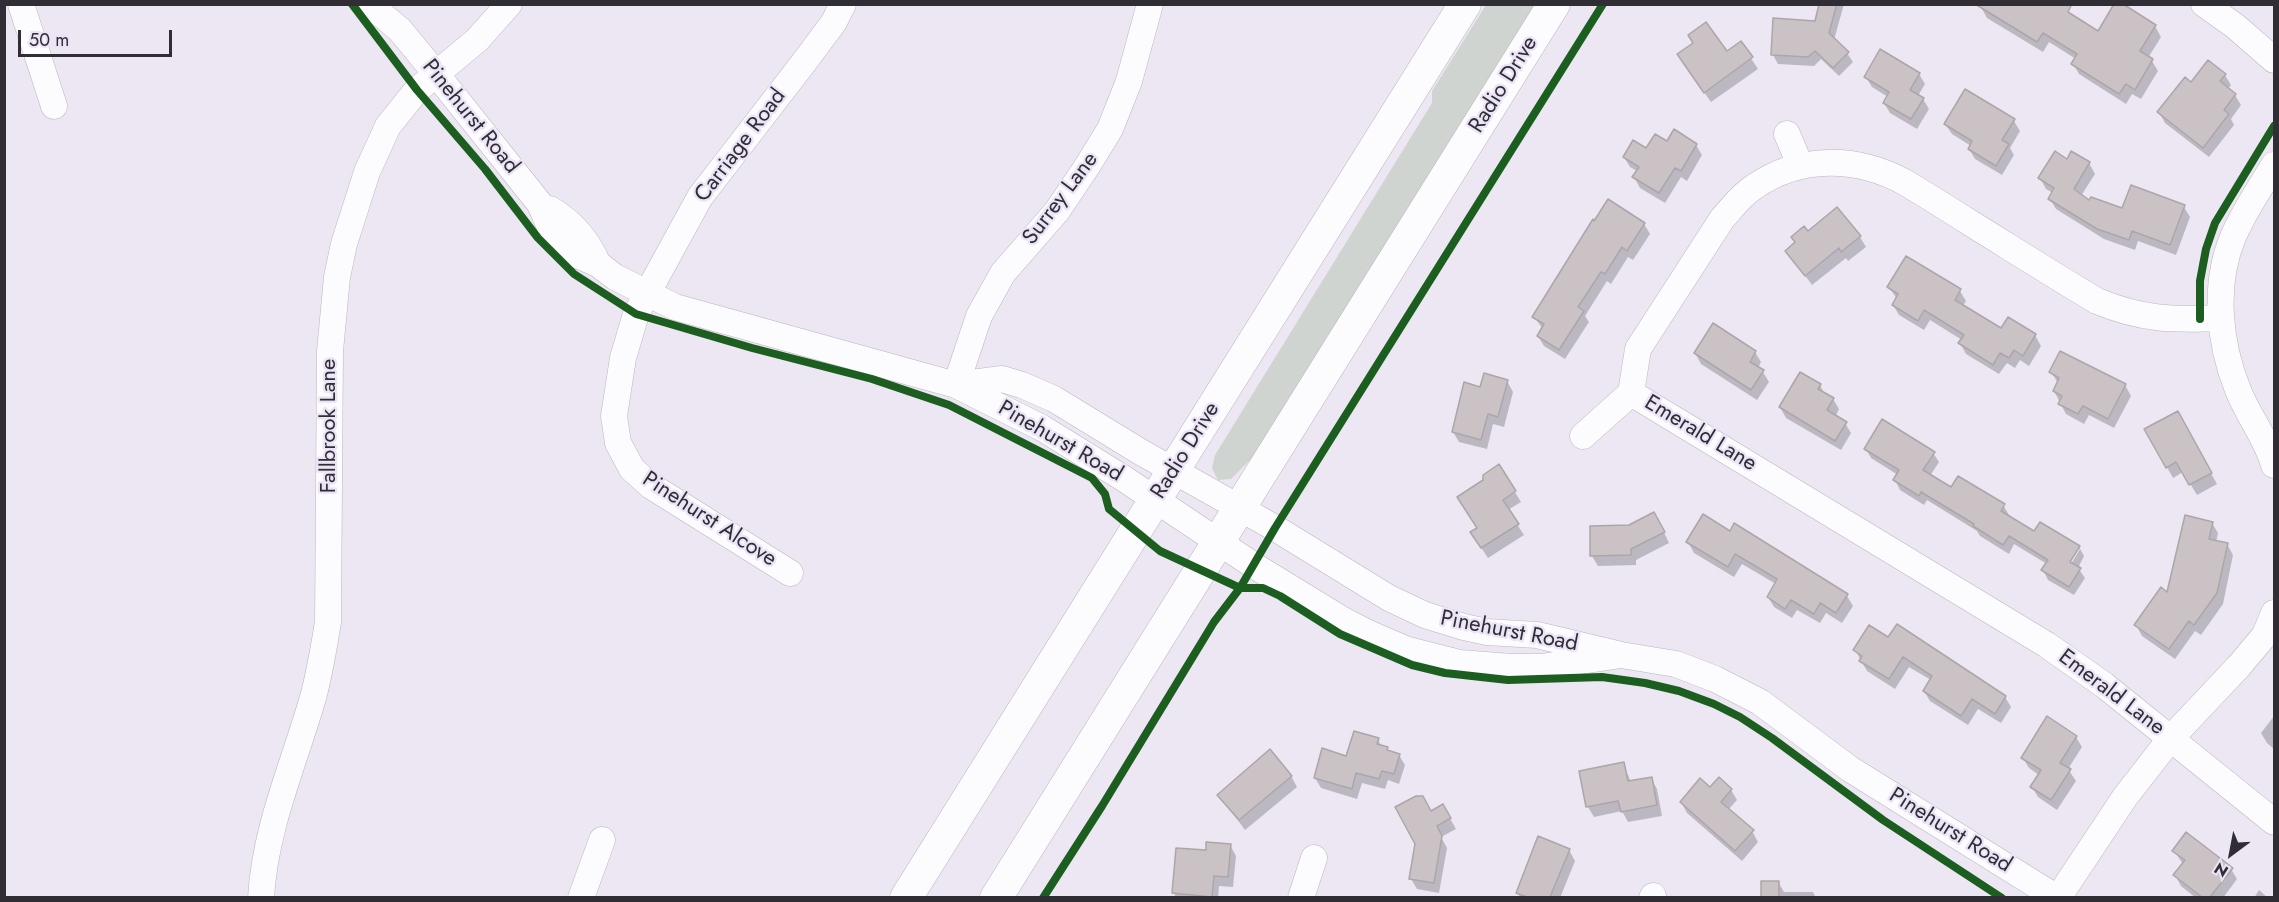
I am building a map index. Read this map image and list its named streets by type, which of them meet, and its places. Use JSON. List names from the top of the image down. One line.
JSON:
{"streets":{"main road":["Radio Drive"],"street":["Pinehurst Road","Carriage Road","Surrey Lane","Fallbrook Lane","Emerald Lane","Pinehurst Alcove"]},"crossings":[["Radio Drive","Pinehurst Road"],["Pinehurst Road","Carriage Road"],["Pinehurst Road","Surrey Lane"],["Pinehurst Road","Fallbrook Lane"],["Pinehurst Road","Pinehurst Alcove"],["Carriage Road","Pinehurst Alcove"]],"scale_bar":"50 m","north":"bottom left"}
